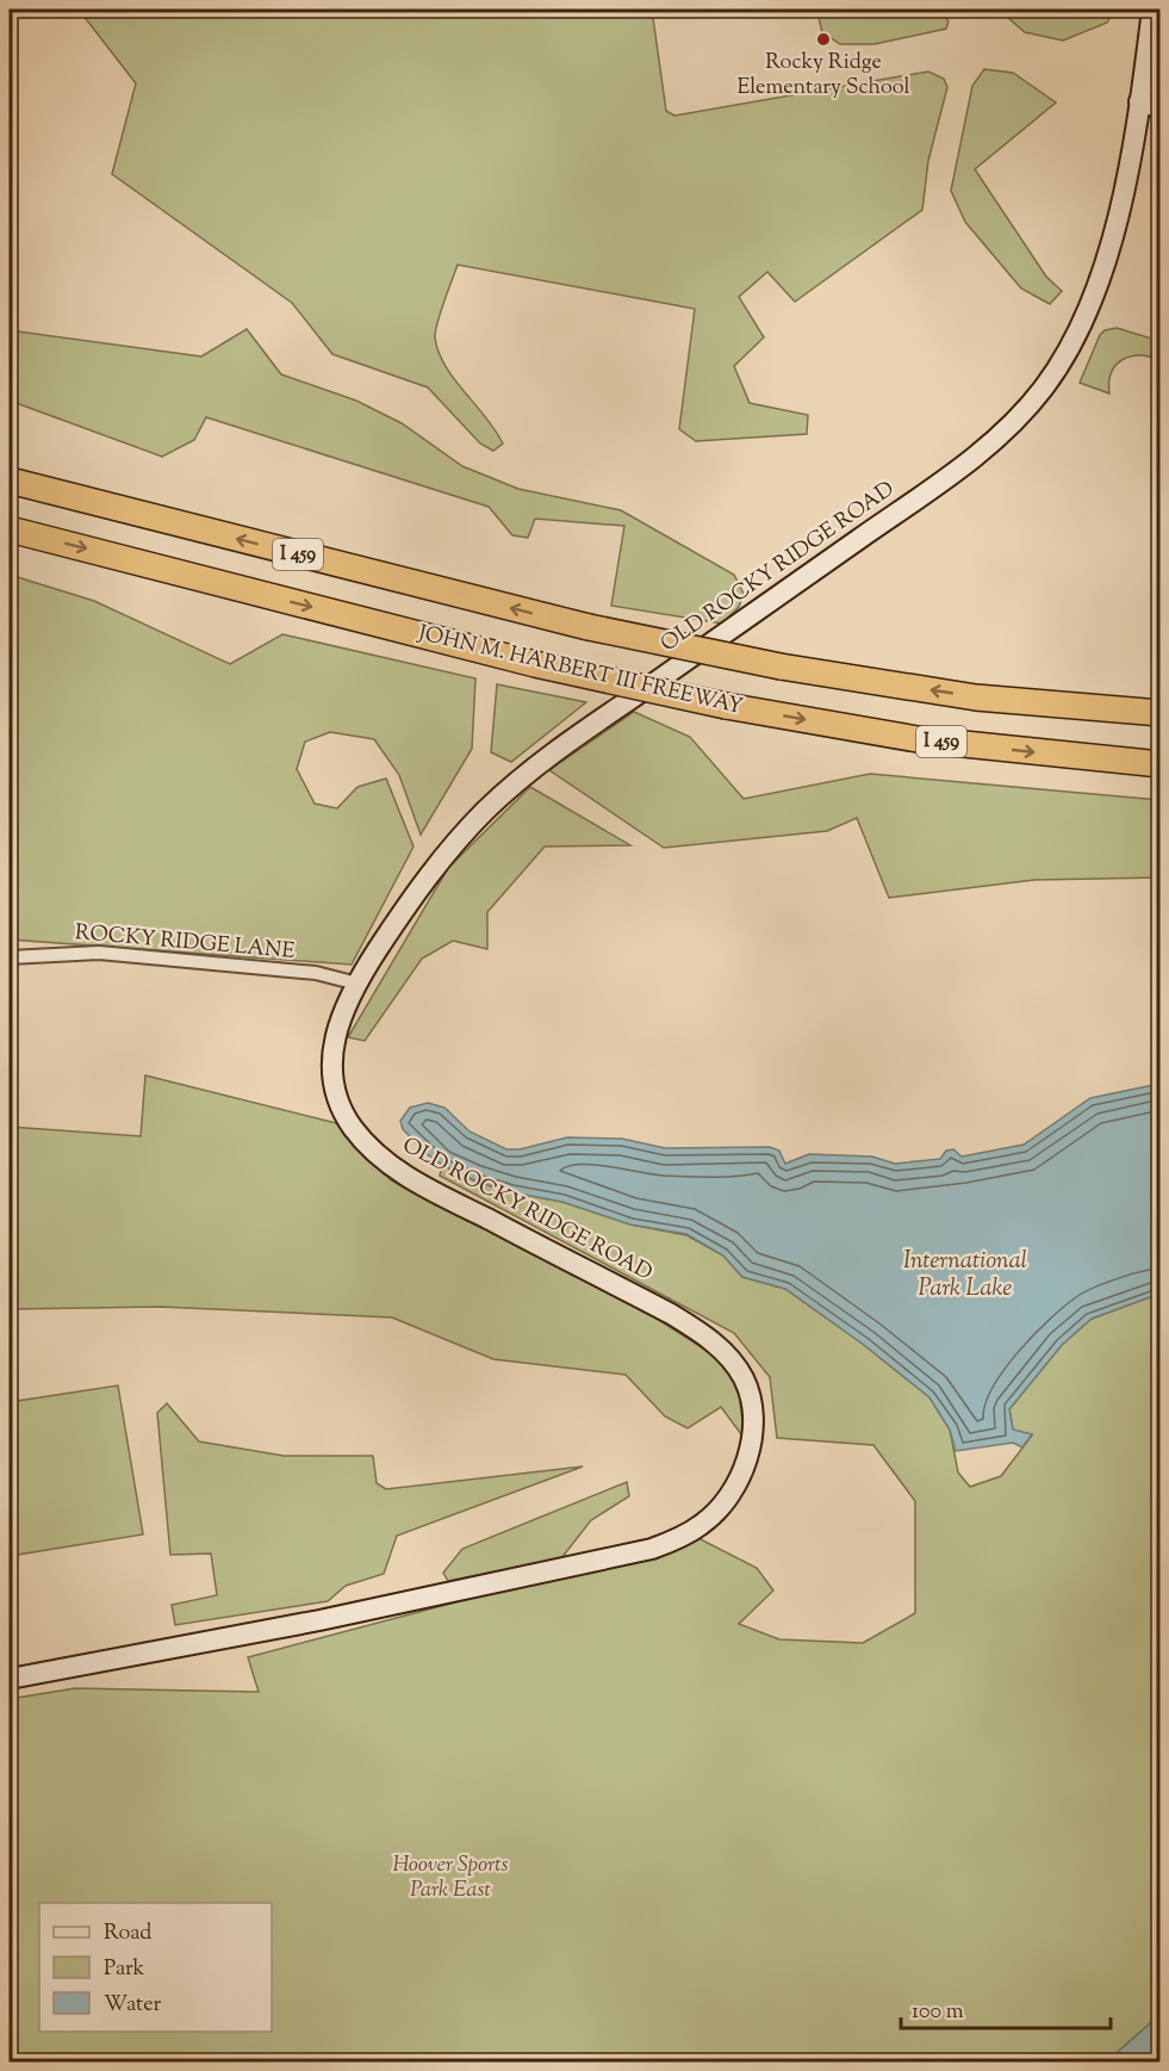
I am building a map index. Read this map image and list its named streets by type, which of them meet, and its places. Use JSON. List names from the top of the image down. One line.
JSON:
{"streets":{"highway":["I 459","JOHN M. HARBERT III FREEWAY"],"street":["OLD ROCKY RIDGE ROAD","ROCKY RIDGE LANE"]},"crossings":[["OLD ROCKY RIDGE ROAD","ROCKY RIDGE LANE"]],"water":["International Park Lake"],"parks":["Hoover Sports Park East"],"places":["Rocky Ridge Elementary School"],"legend":["Road","Park","Water"],"scale_bar":"100 m"}
